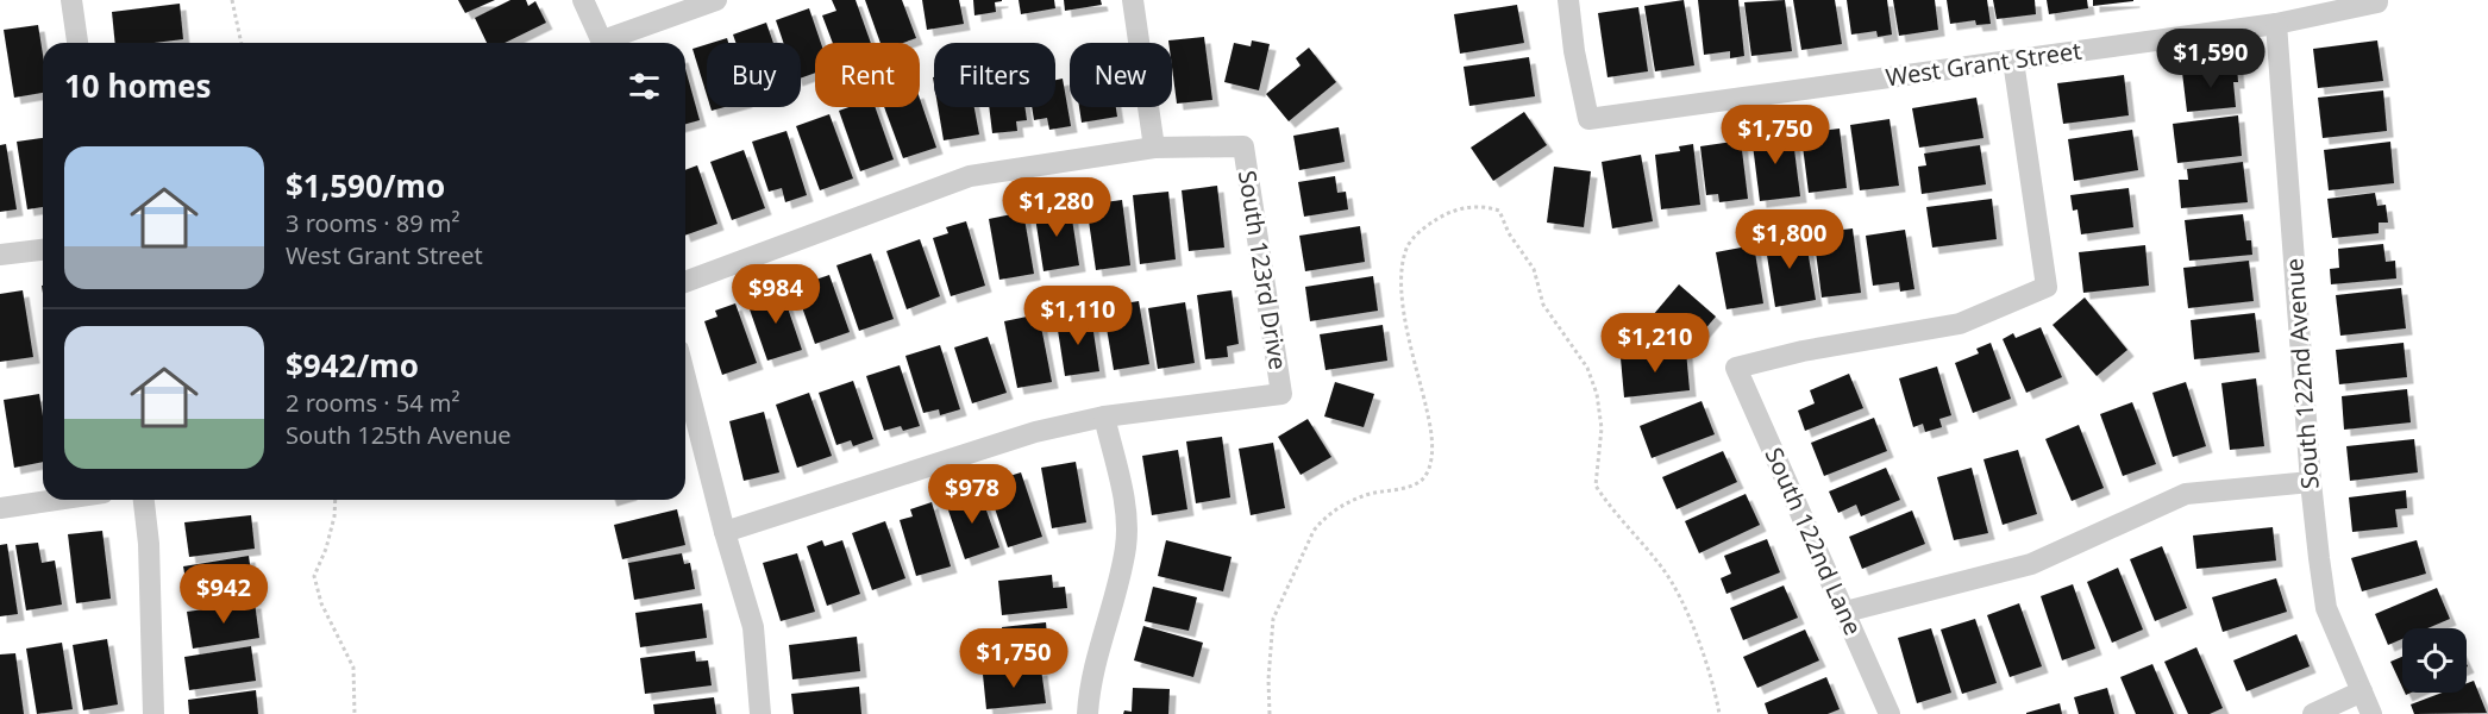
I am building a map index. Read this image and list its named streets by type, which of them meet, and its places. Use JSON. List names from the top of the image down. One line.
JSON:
{"streets":{"street":["West Grant Street","South 123rd Drive","South 122nd Avenue","South 122nd Lane"]},"crossings":[["West Grant Street","South 122nd Avenue"],["West Grant Street","South 122nd Lane"]],"page":{"price":["$1,590","$1,750","$1,280","$1,800","$984","$1,110","$1,210","$978","$942","$1,750"],"chip":["Buy","Rent","Filters","New"],"heading":"10 homes","list":[{"name":"$1,590/mo","note":"3 rooms · 89 m² · West Grant Street"},{"name":"$942/mo","note":"2 rooms · 54 m² · South 125th Avenue"}]}}
